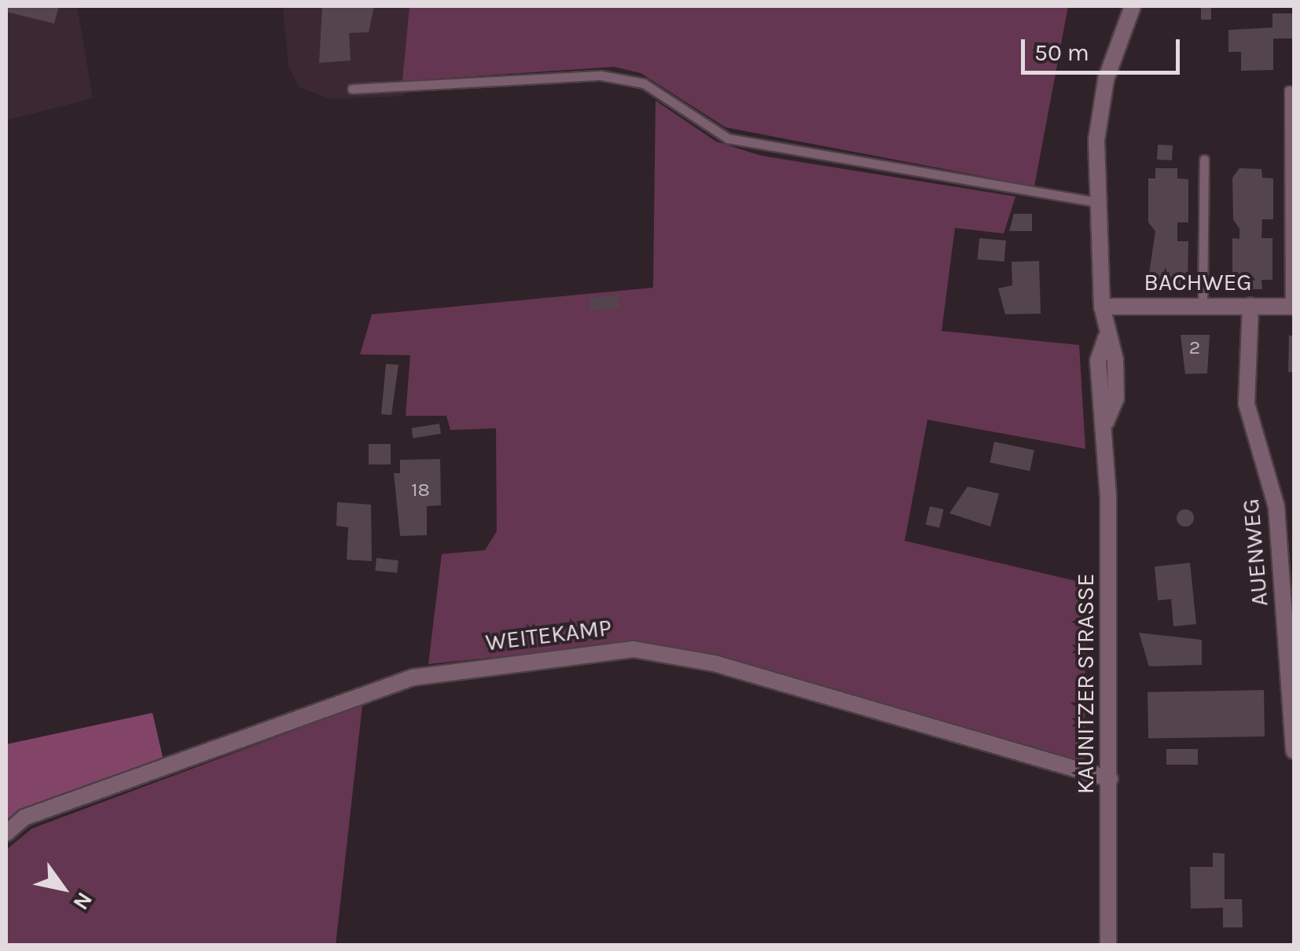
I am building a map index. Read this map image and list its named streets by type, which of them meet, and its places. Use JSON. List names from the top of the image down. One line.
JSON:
{"streets":{"street":["BACHWEG","AUENWEG","WEITEKAMP","KAUNITZER STRASSE"]},"crossings":[["BACHWEG","AUENWEG"],["BACHWEG","KAUNITZER STRASSE"],["WEITEKAMP","KAUNITZER STRASSE"]],"house_numbers":["2","18"],"scale_bar":"50 m","north":"bottom right"}
